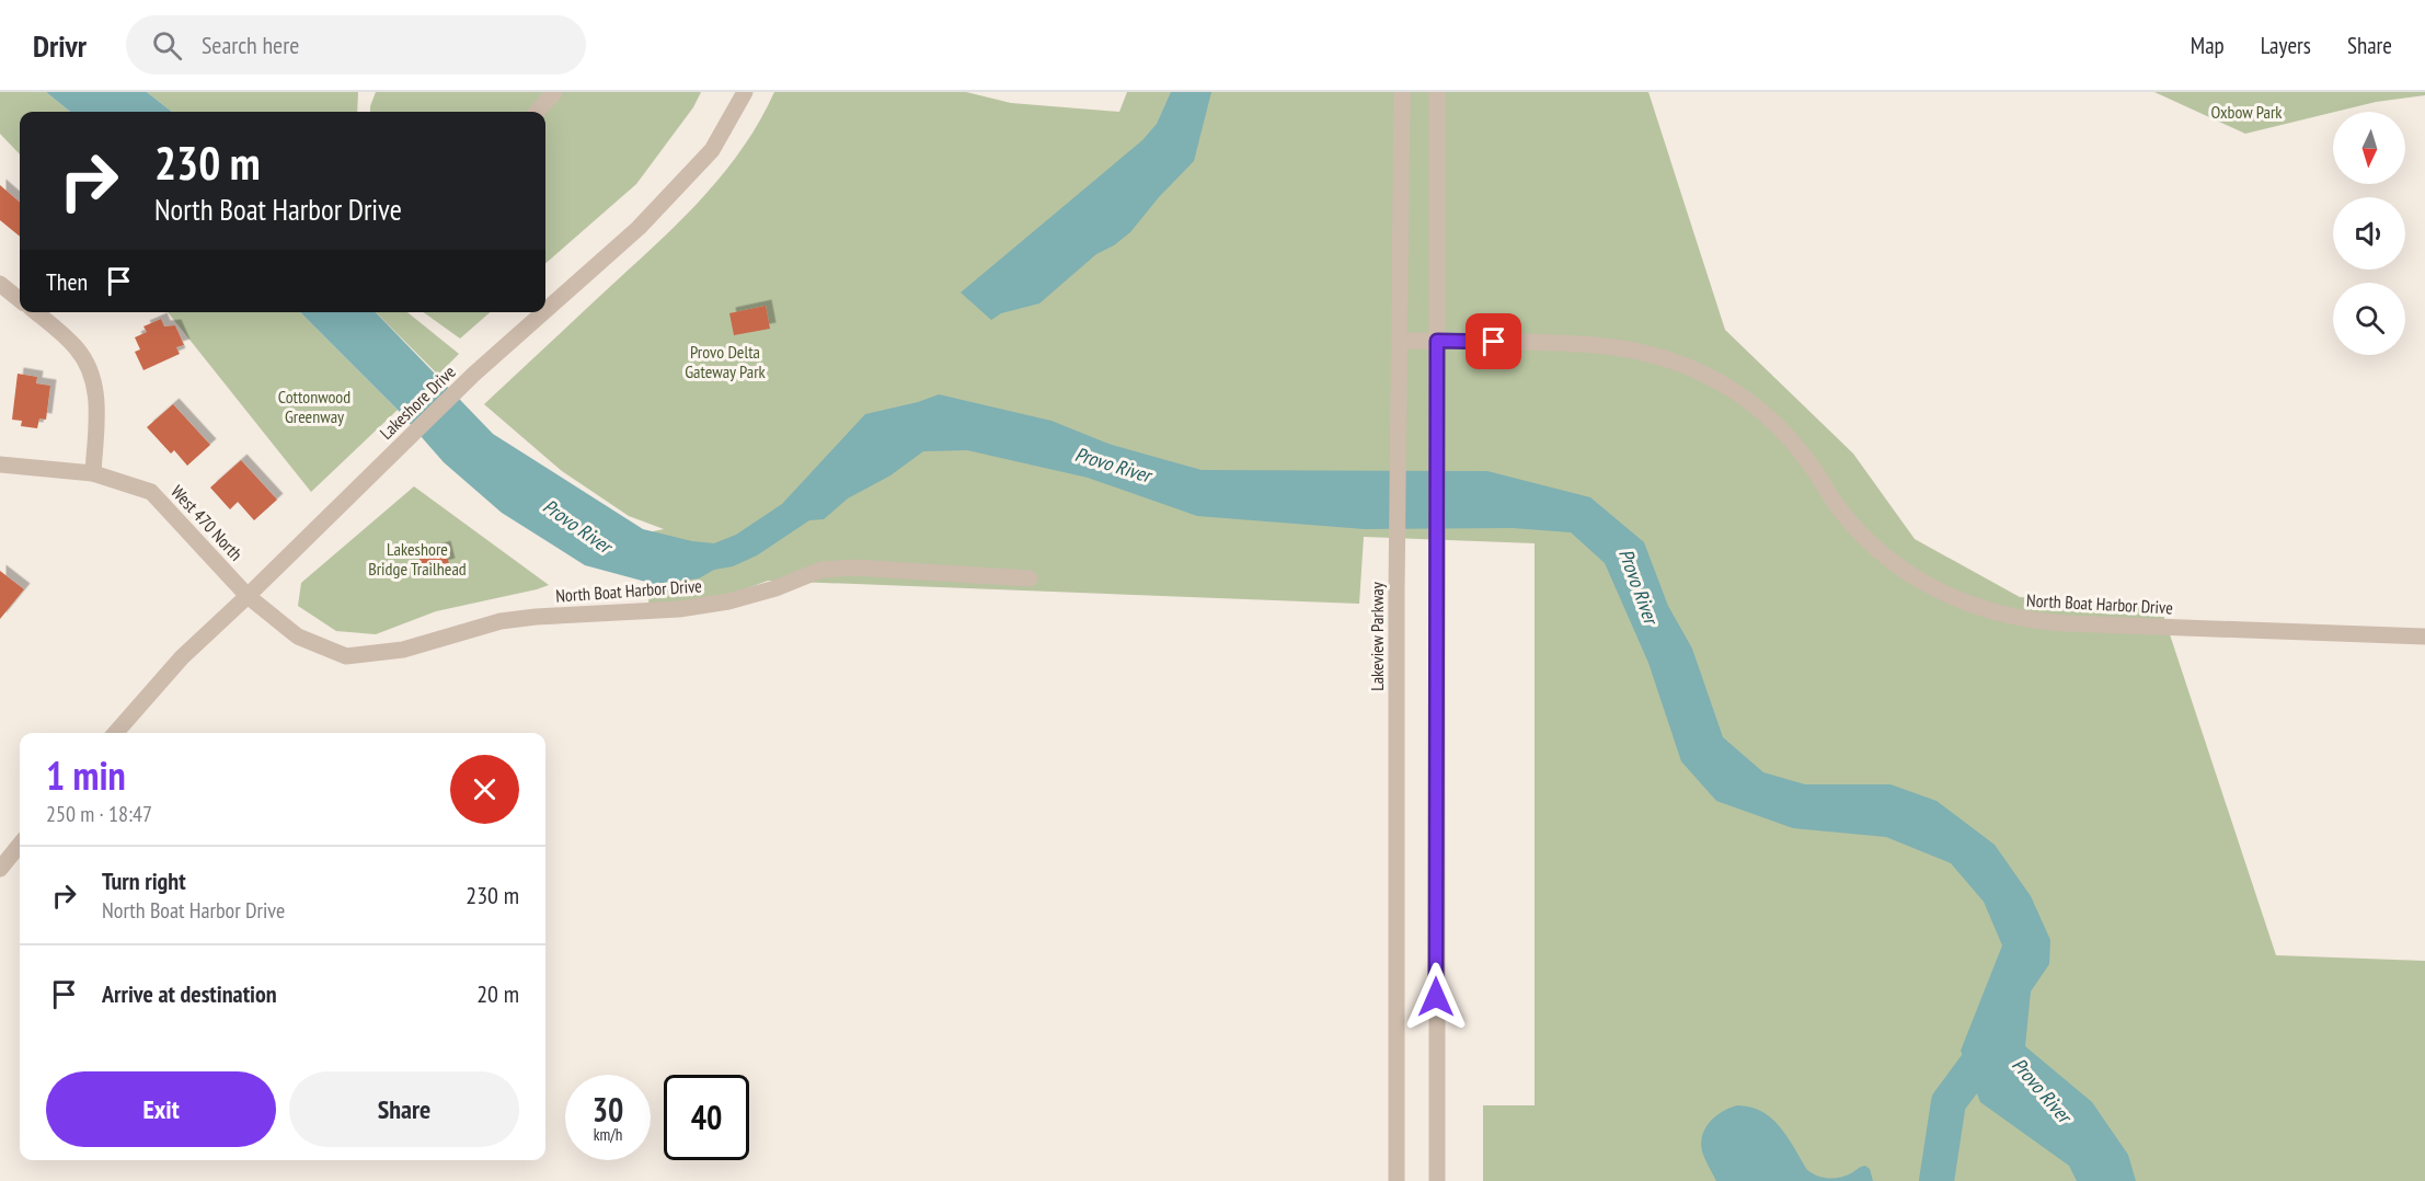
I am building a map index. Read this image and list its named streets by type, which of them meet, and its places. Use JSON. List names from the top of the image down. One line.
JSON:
{"streets":{"street":["Lakeshore Drive","West 470 North","North Boat Harbor Drive","Lakeview Parkway"]},"crossings":[["Lakeshore Drive","West 470 North"],["Lakeshore Drive","North Boat Harbor Drive"],["West 470 North","North Boat Harbor Drive"],["North Boat Harbor Drive","Lakeview Parkway"]],"water":["Provo River"],"parks":["Oxbow Park","Provo Delta Gateway Park","Cottonwood Greenway","Lakeshore Bridge Trailhead"],"north":"bottom","page":{"header":"Drivr","search":"Search here","nav":["Map","Layers","Share"],"turn":["230 m","North Boat Harbor Drive"],"then":"Then","heading":["1 min","250 m · 18:47"],"list":[{"name":"Turn right","note":"North Boat Harbor Drive","value":"230 m"},{"name":"Arrive at destination","value":"20 m"}],"buttons":["Exit","Share"],"speed":"30 km/h","limit":"40"}}
